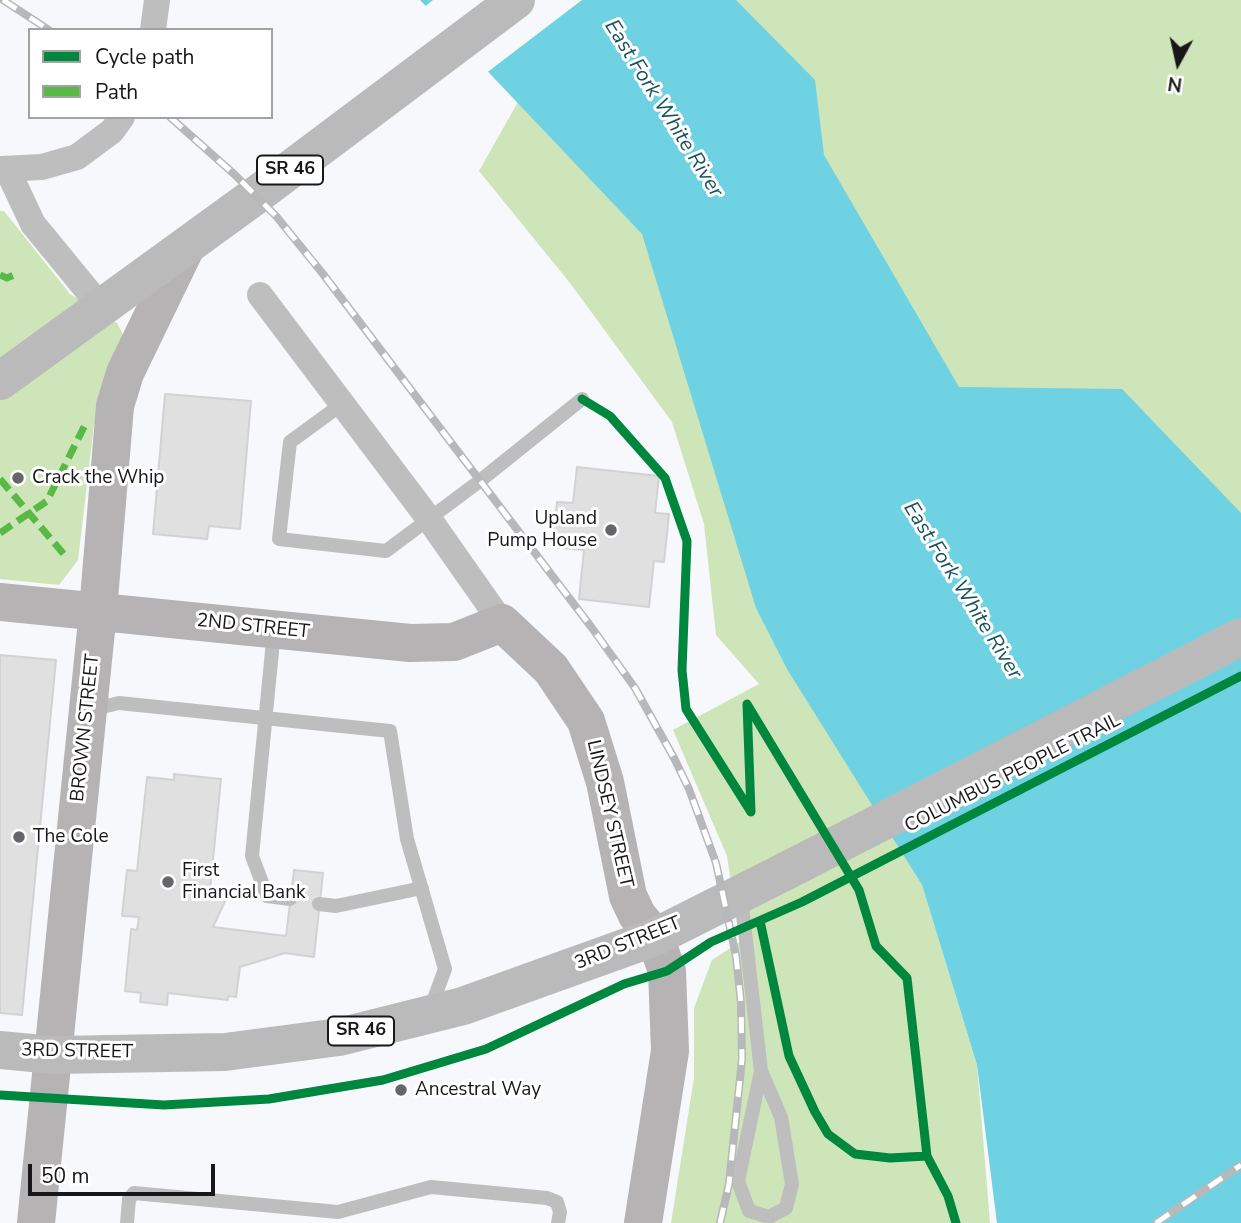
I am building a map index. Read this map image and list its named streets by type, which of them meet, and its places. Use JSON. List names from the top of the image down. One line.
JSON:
{"streets":{"highway":["SR 46","3RD STREET"],"main road":["2ND STREET","BROWN STREET","LINDSEY STREET"],"cycle path":["COLUMBUS PEOPLE TRAIL"]},"crossings":[["SR 46","BROWN STREET"],["2ND STREET","BROWN STREET"],["2ND STREET","LINDSEY STREET"],["BROWN STREET","3RD STREET"],["LINDSEY STREET","3RD STREET"]],"water":["East Fork White River"],"places":["Crack the Whip","Upland Pump House","The Cole","First Financial Bank","Ancestral Way"],"legend":["Cycle path","Path"],"scale_bar":"50 m","north":"bottom"}
